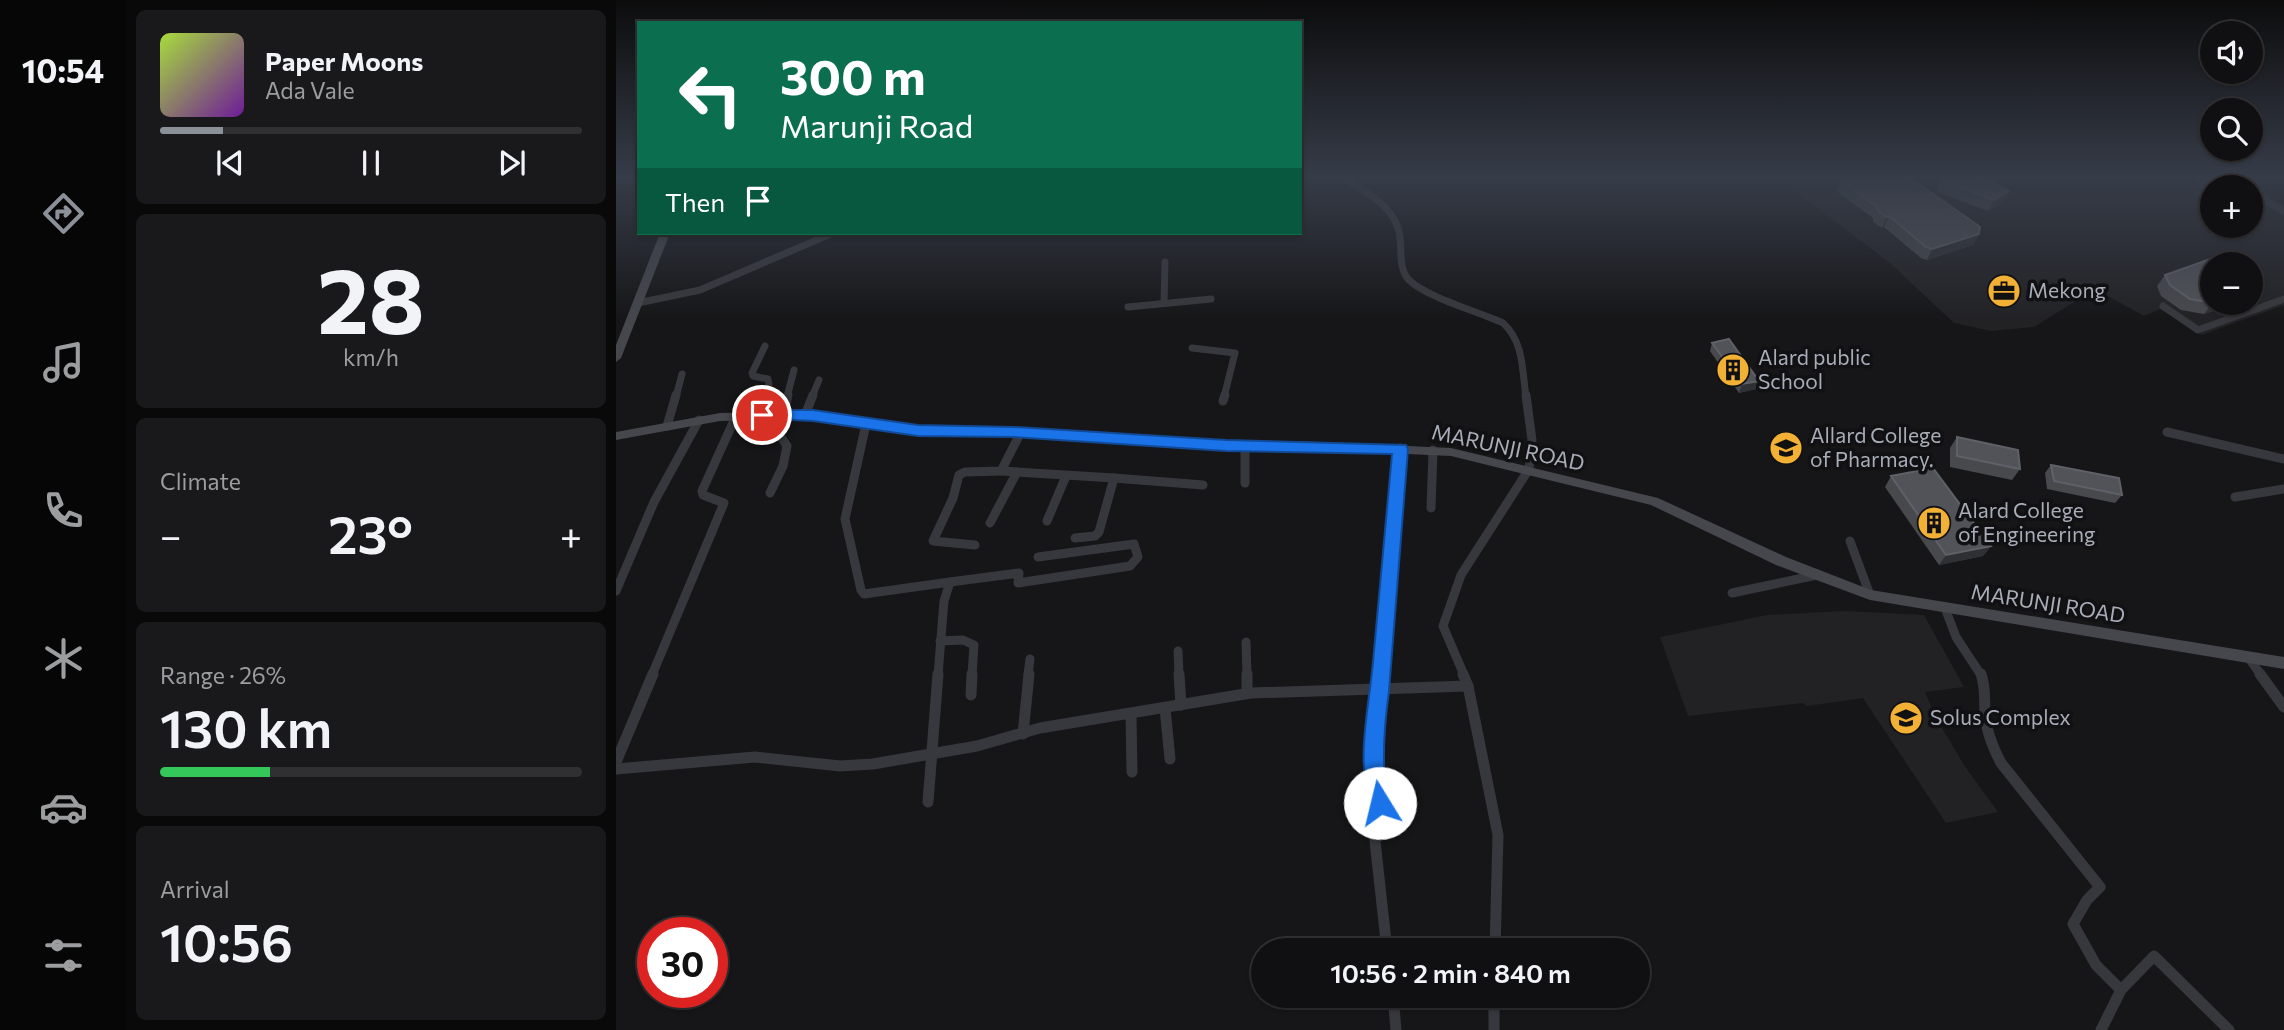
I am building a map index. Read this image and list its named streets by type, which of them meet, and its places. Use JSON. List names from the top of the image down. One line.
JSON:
{"streets":{"street":["MARUNJI ROAD"]},"places":{"office":["Mekong"],"building":["Alard public School","Alard College of Engineering"],"school or university":["Allard College of Pharmacy.","Solus Complex"]},"page":{"tabs":"10:54","map_buttons":["+","−"],"turn":["300 m","Marunji Road"],"song":["Paper Moons","Ada Vale"],"then":"Then","tile":[["28","km/h"],"Climate",["Range · 26%","130 km"],["Arrival","10:56"]],"heat":["−","23°","+"],"limit":"30","trip":"10:56 · 2 min · 840 m"}}
